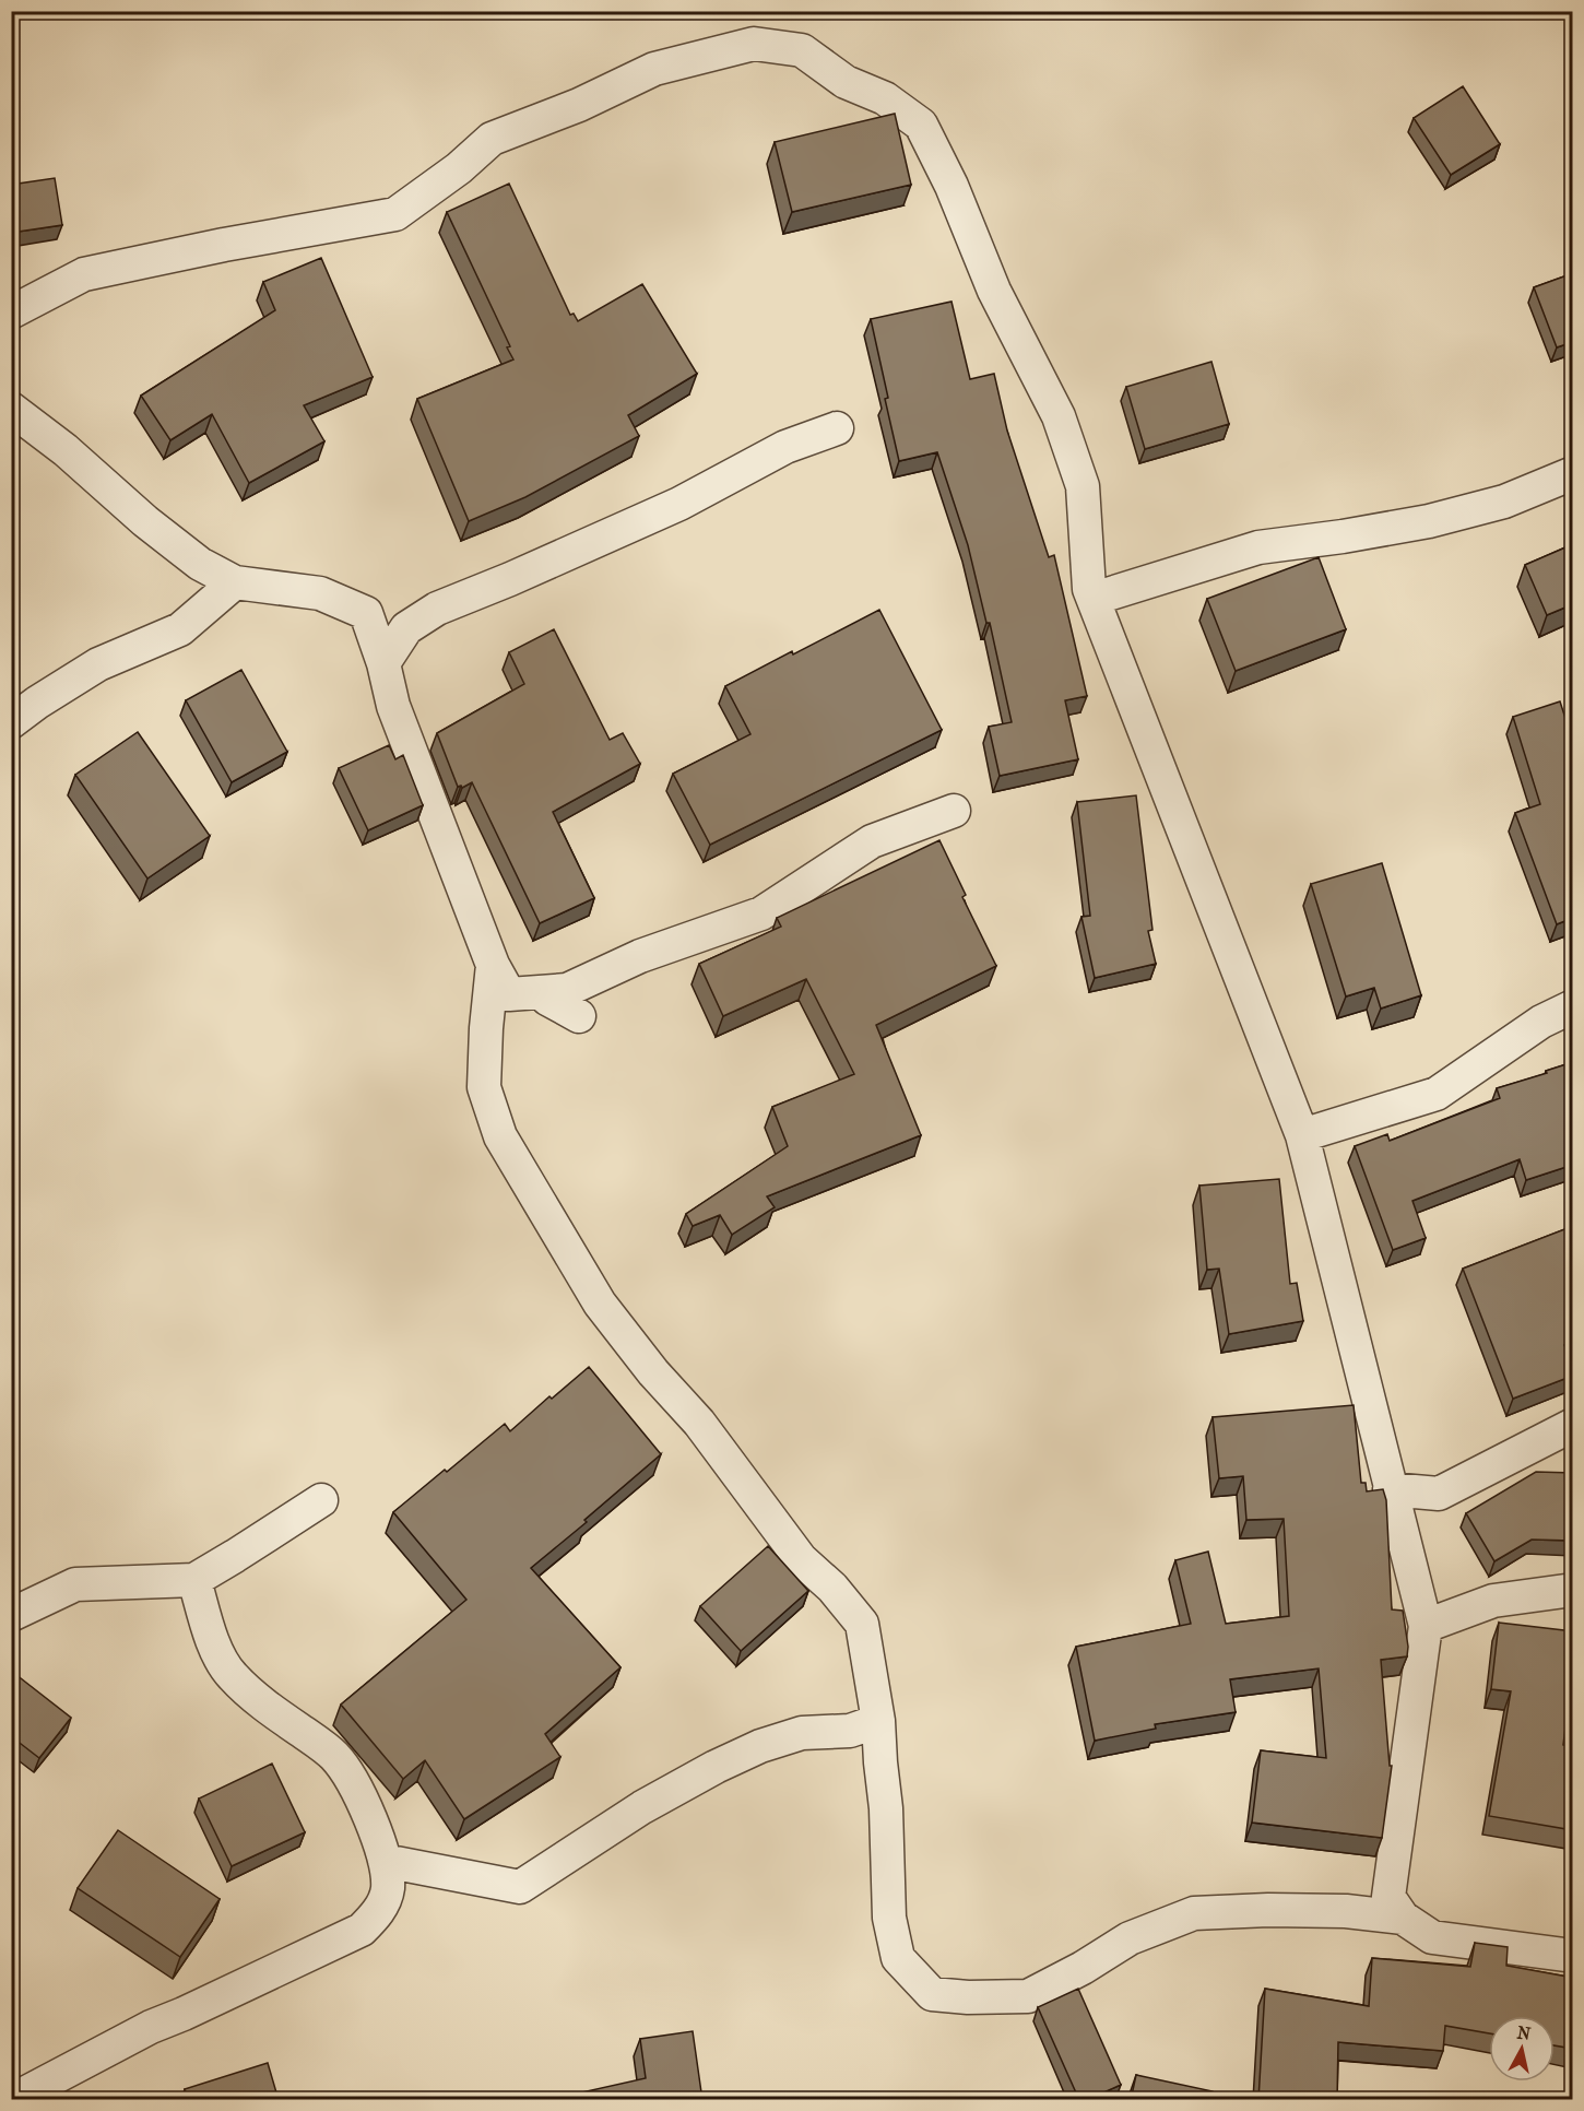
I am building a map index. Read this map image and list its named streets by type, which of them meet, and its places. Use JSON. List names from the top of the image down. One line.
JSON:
{"north":"top"}
